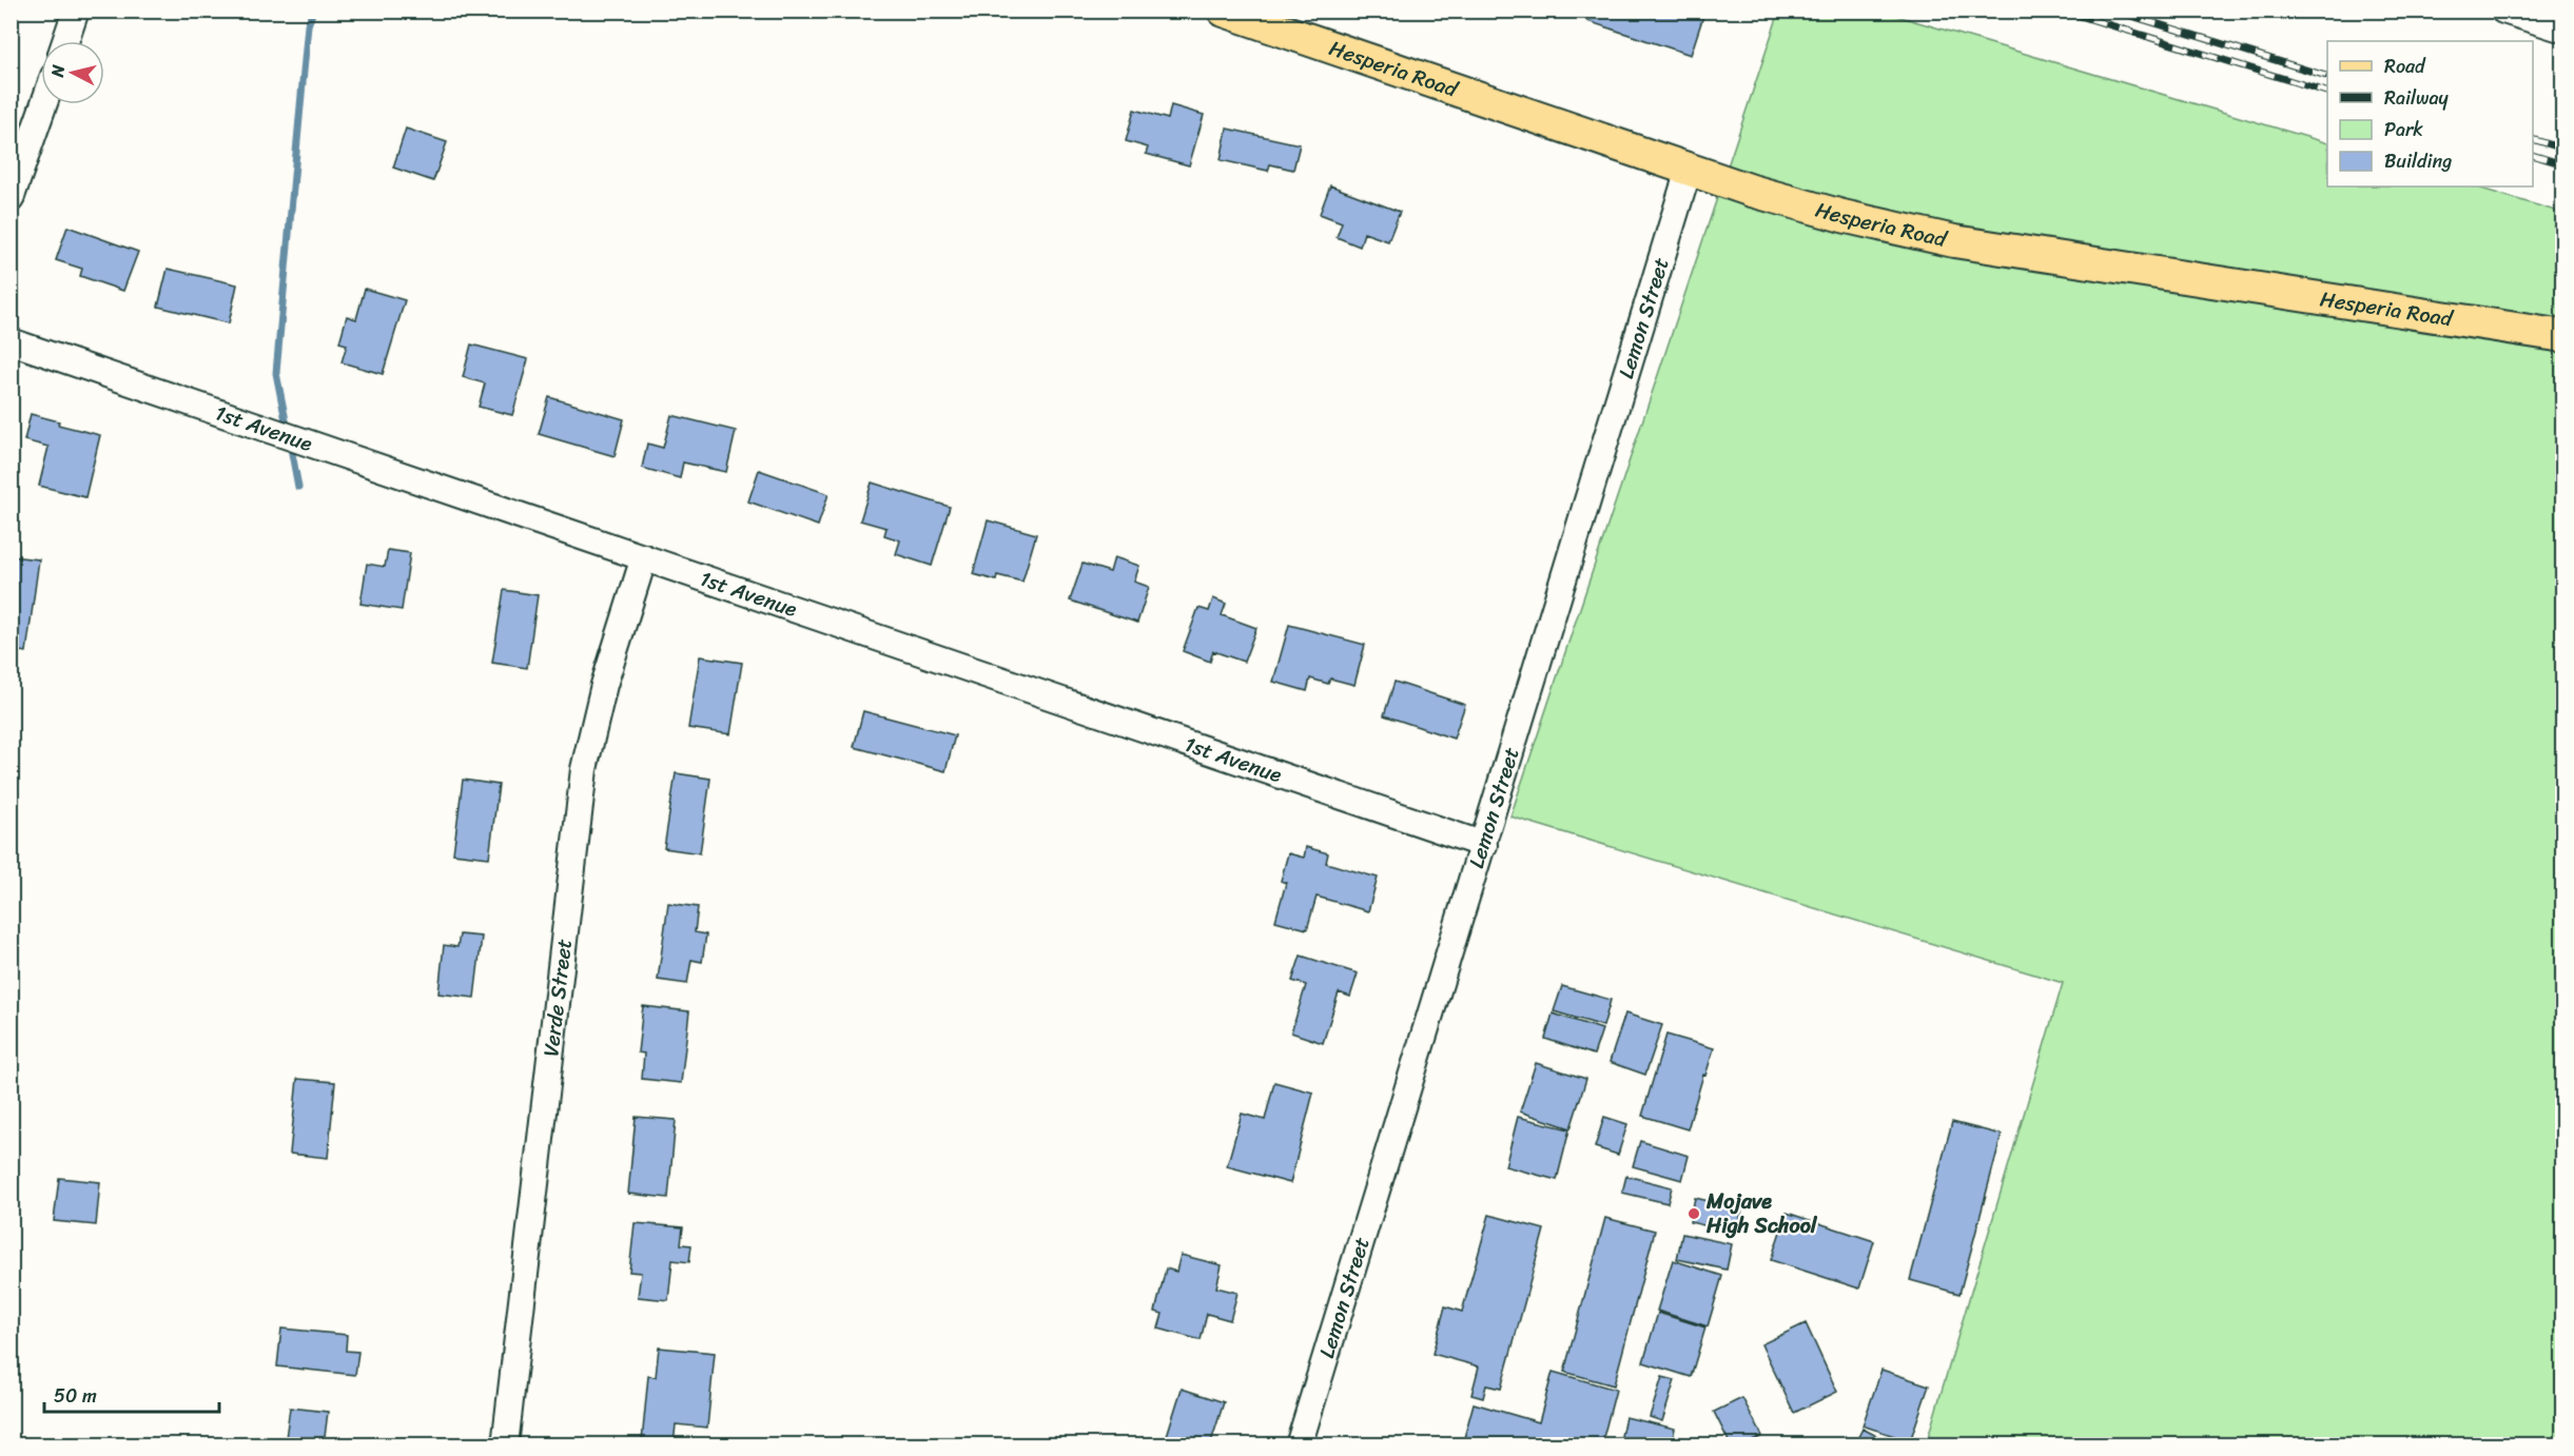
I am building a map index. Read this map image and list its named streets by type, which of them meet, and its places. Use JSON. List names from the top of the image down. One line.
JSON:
{"streets":{"main road":["Hesperia Road"],"street":["Lemon Street","1st Avenue","Verde Street"]},"crossings":[["Hesperia Road","Lemon Street"],["Lemon Street","1st Avenue"],["1st Avenue","Verde Street"]],"places":["Mojave High School"],"legend":["Road","Railway","Park","Building"],"scale_bar":"50 m","north":"left"}
